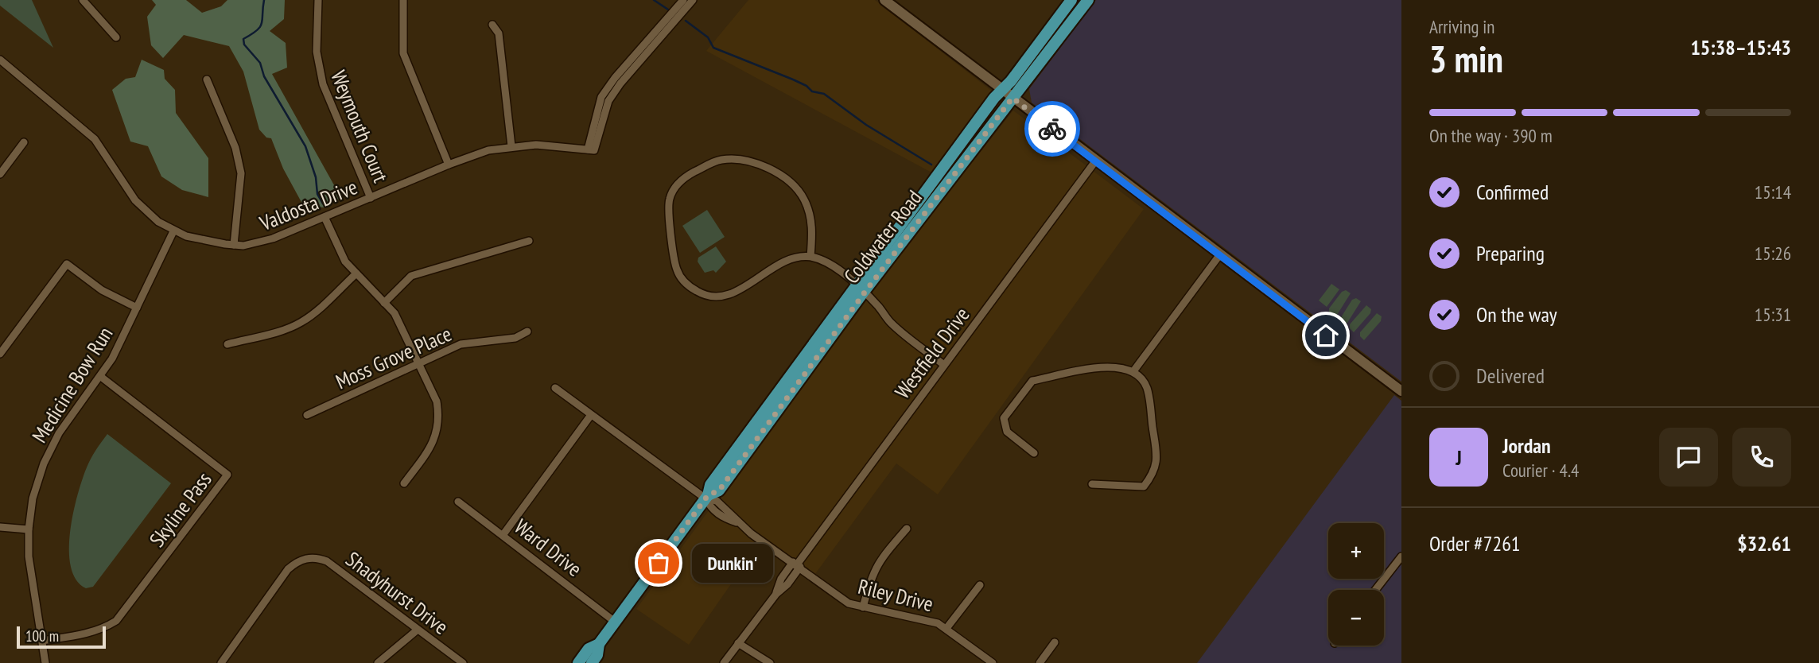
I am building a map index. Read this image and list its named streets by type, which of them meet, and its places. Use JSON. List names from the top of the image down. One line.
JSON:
{"streets":{"main road":["Coldwater Road"],"street":["Weymouth Court","Valdosta Drive","Westfield Drive","Moss Grove Place","Medicine Bow Run","Skyline Pass","Ward Drive","Shadyhurst Drive","Riley Drive"]},"crossings":[["Weymouth Court","Valdosta Drive"],["Valdosta Drive","Medicine Bow Run"],["Coldwater Road","Ward Drive"],["Coldwater Road","Riley Drive"],["Westfield Drive","Riley Drive"],["Medicine Bow Run","Skyline Pass"]],"places":["Dunkin'"],"scale_bar":"100 m","page":{"heading":["3 min","Arriving in","15:38–15:43"],"panel":["Jordan","Courier · 4.4","Order #7261","$32.61"],"bar":"On the way · 390 m","list":[["Confirmed","15:14"],["Preparing","15:26"],["On the way","15:31"],"Delivered"],"round":"J","map_buttons":["+","−"],"bubble":"Dunkin'","scale":"100 m"}}
